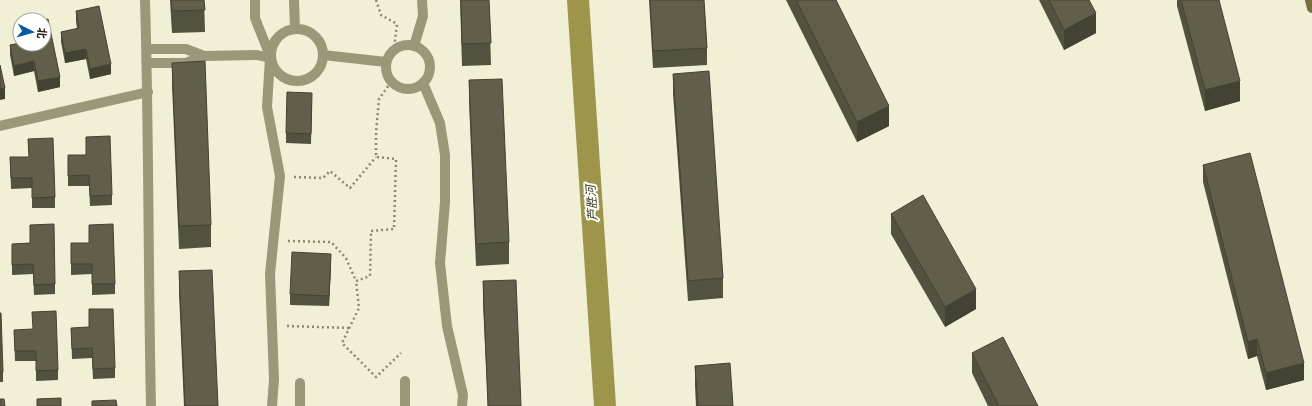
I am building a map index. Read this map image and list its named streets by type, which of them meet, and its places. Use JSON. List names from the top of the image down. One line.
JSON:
{"water":["芦胜河"],"north":"right"}
